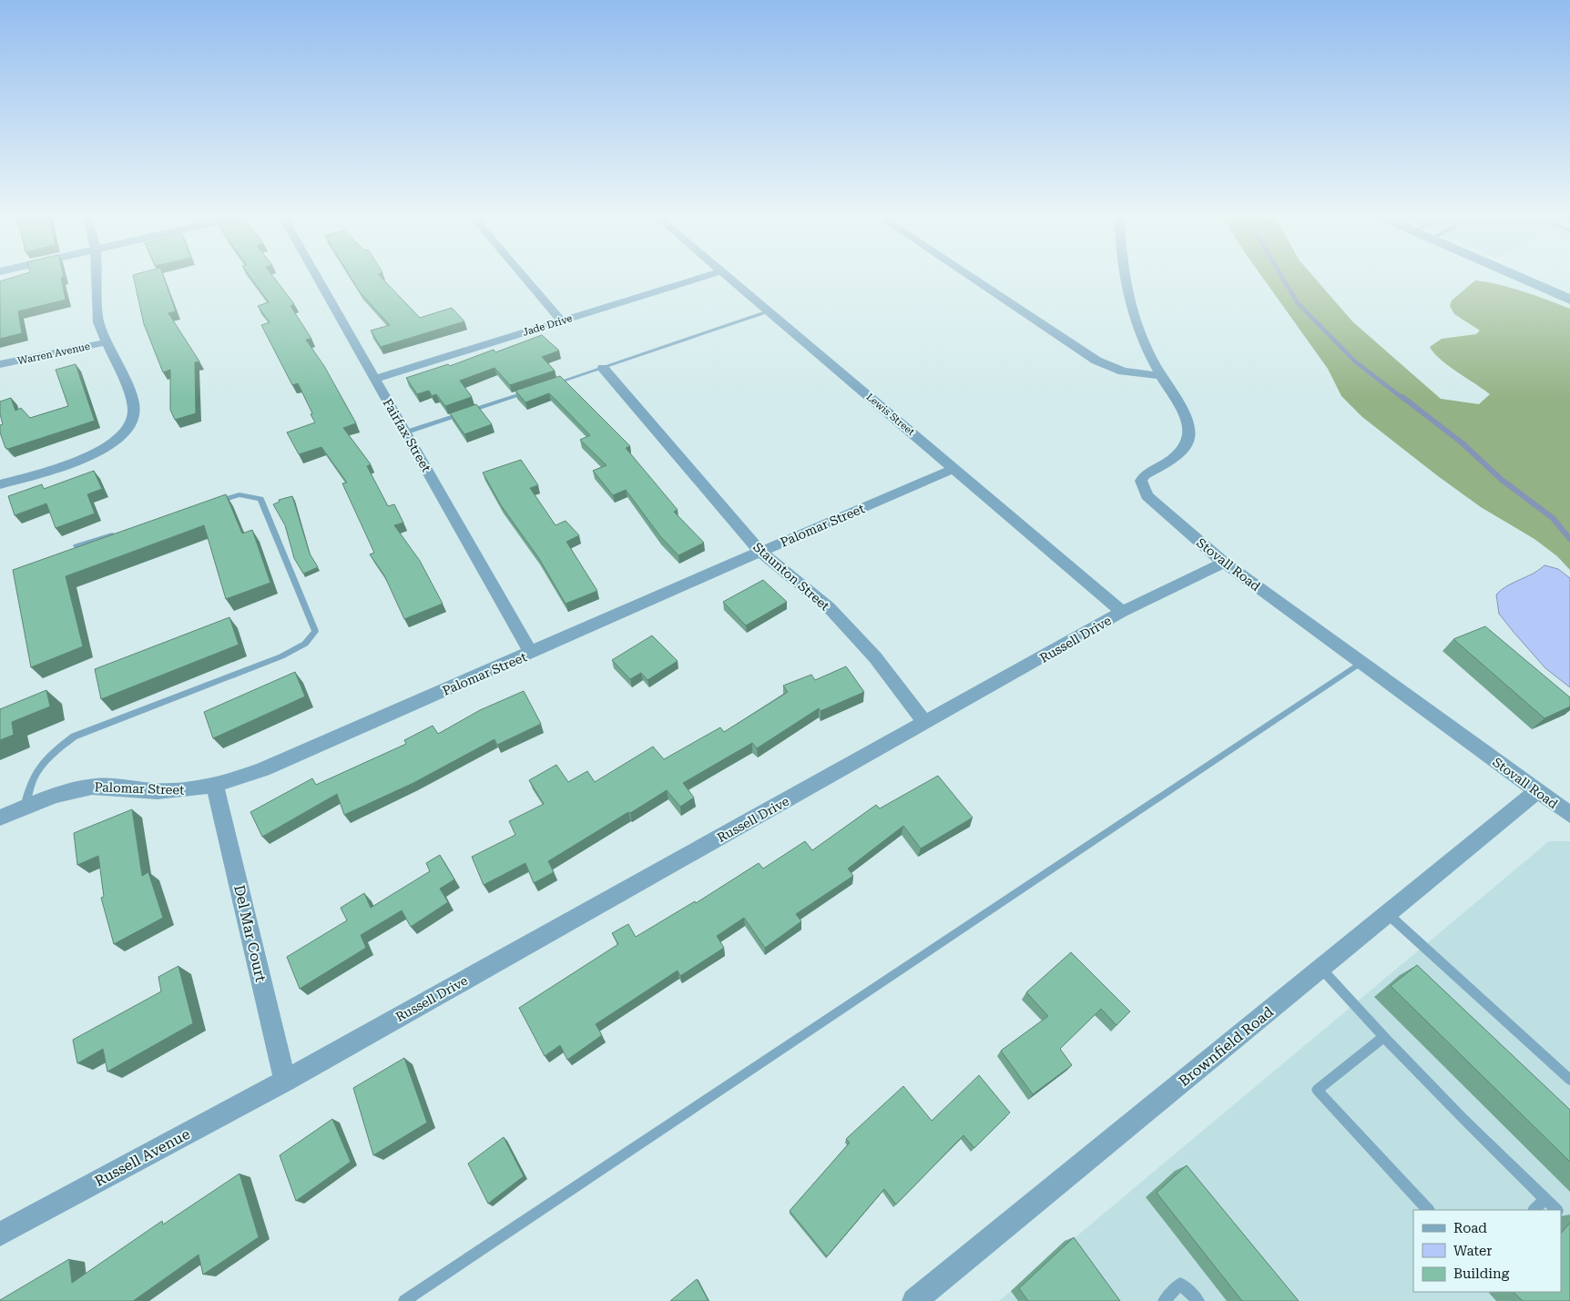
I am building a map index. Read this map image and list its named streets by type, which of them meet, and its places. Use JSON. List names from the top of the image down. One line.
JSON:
{"streets":{"street":["Jade Drive","Warren Avenue","Lewis Street","Fairfax Street","Palomar Street","Stovall Road","Staunton Street","Russell Drive","Del Mar Court","Brownfield Road","Russell Avenue"]},"crossings":[["Jade Drive","Fairfax Street"],["Lewis Street","Palomar Street"],["Lewis Street","Russell Drive"],["Fairfax Street","Palomar Street"],["Palomar Street","Staunton Street"],["Palomar Street","Del Mar Court"],["Stovall Road","Russell Drive"],["Stovall Road","Brownfield Road"],["Staunton Street","Russell Drive"],["Russell Drive","Del Mar Court"],["Russell Drive","Russell Avenue"],["Del Mar Court","Russell Avenue"]],"legend":["Road","Water","Building"]}
